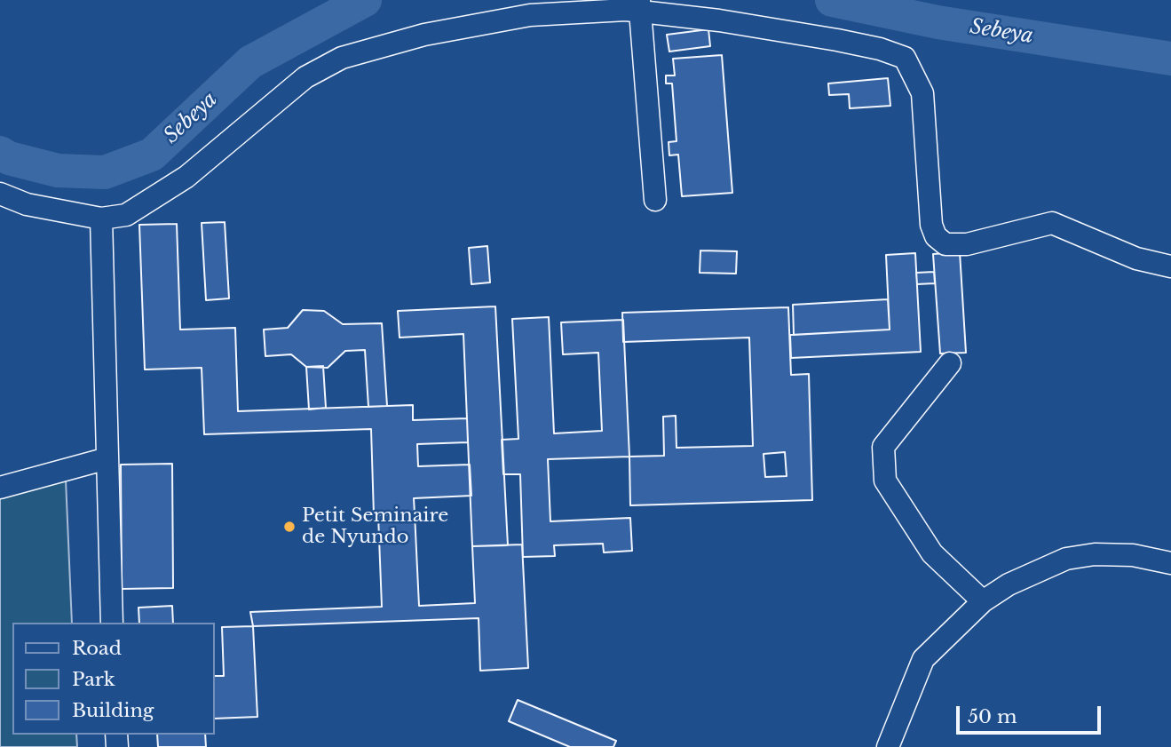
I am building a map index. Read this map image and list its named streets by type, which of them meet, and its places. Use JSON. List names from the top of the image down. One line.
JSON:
{"water":["Sebeya"],"places":["Petit Seminaire de Nyundo"],"legend":["Road","Park","Building"],"scale_bar":"50 m"}
